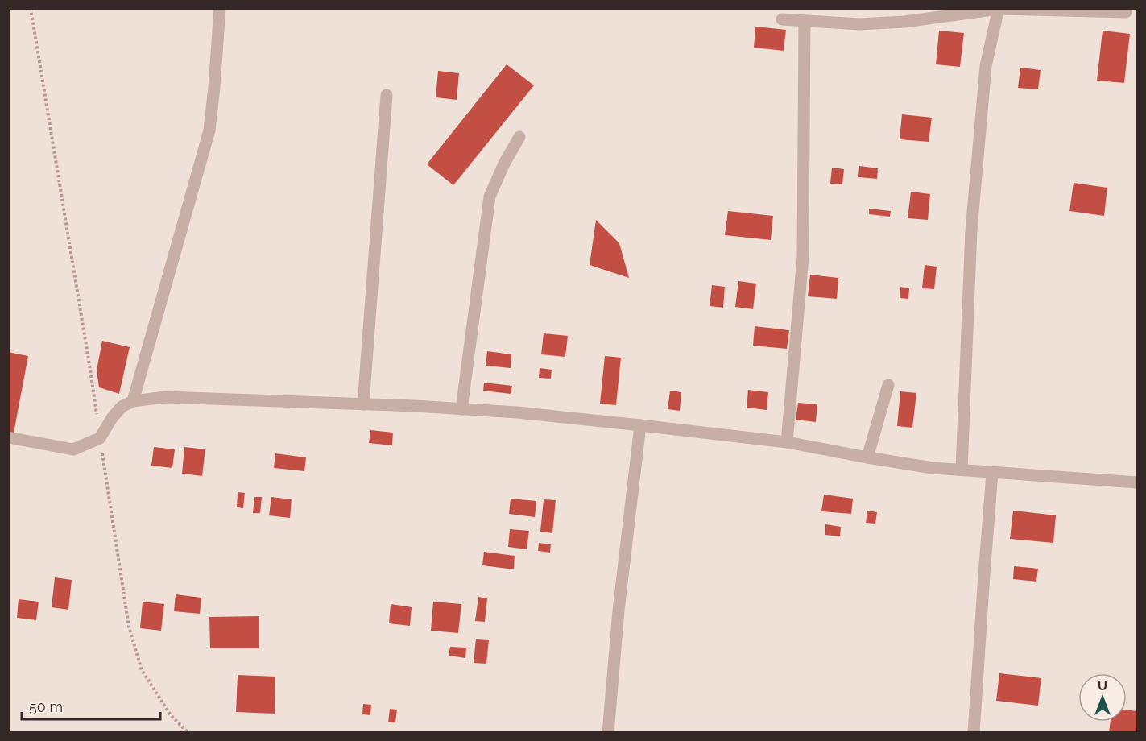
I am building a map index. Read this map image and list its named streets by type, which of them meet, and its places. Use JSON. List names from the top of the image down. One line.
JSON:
{"scale_bar":"50 m","north":"top"}
